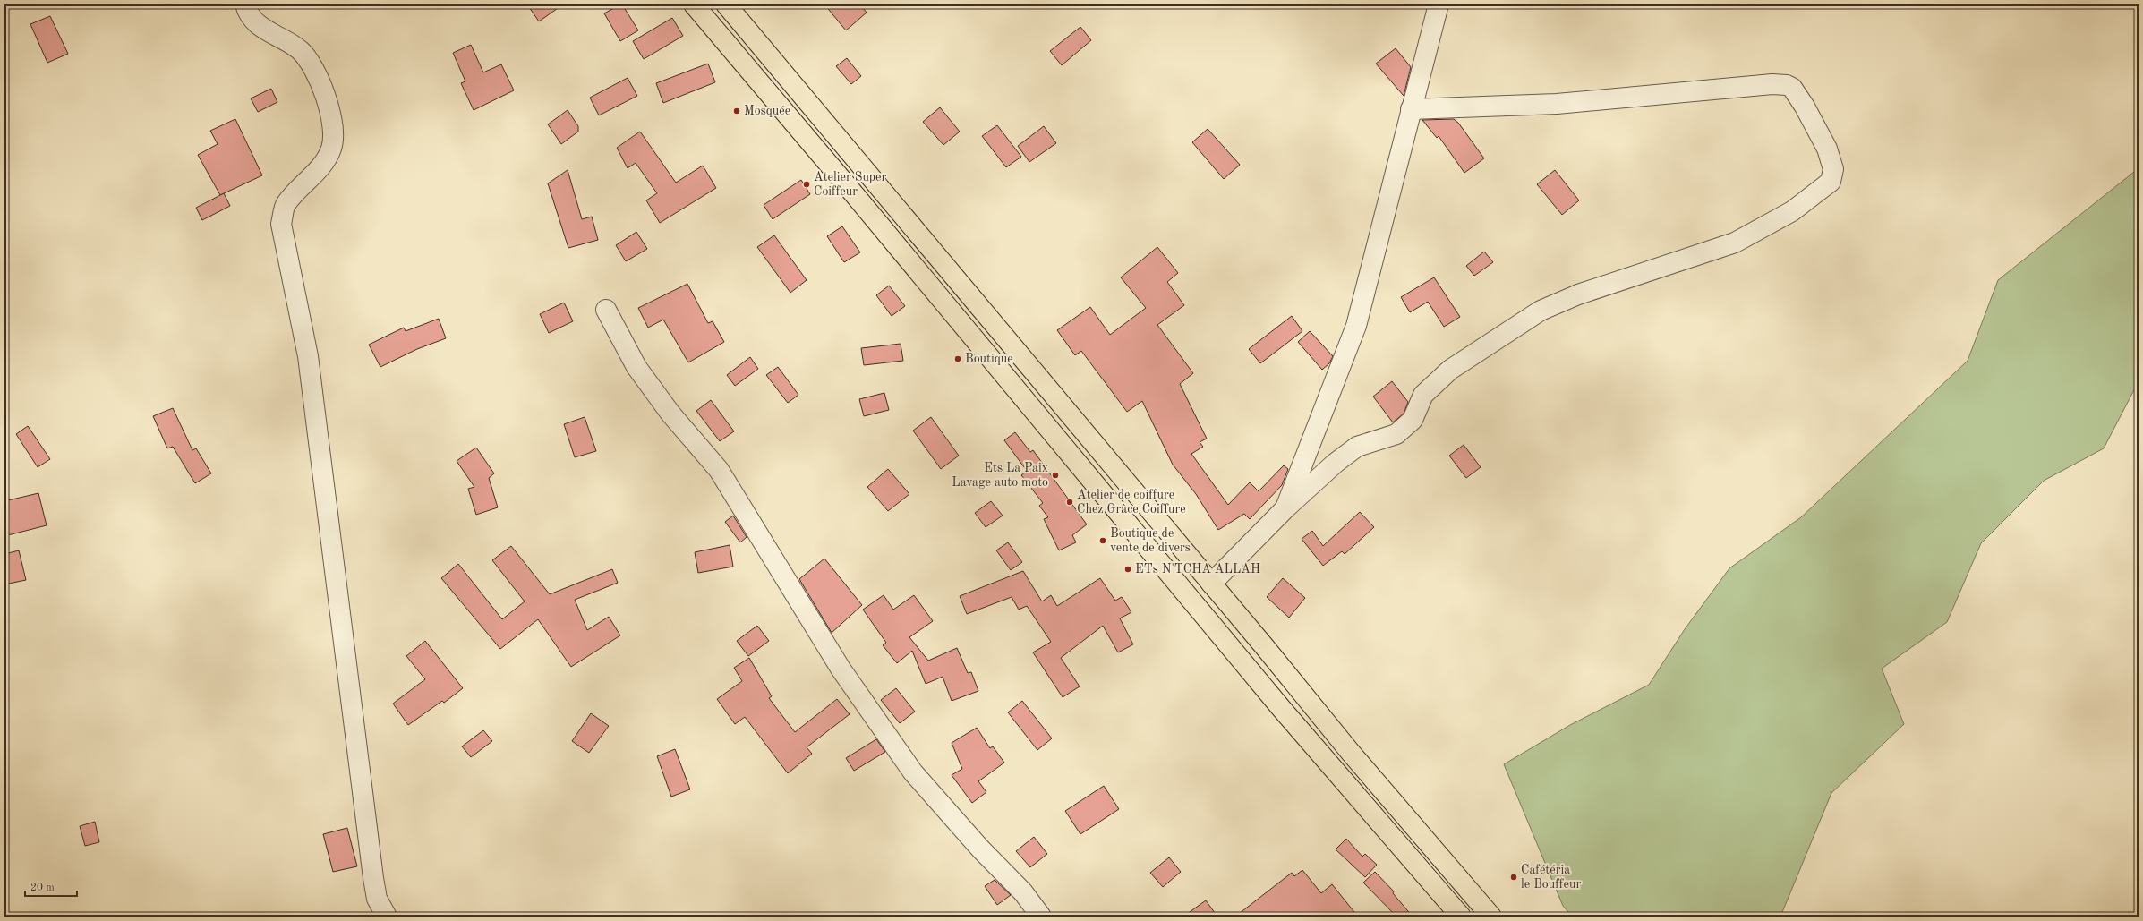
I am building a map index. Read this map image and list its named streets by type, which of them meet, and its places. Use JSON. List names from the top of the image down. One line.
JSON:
{"places":["Mosquée","Atelier Super Coiffeur","Boutique","Ets La Paix Lavage auto moto","Atelier de coiffure Chez Grâce Coiffure","Boutique de vente de divers","ETs N'TCHA ALLAH","Cafétéria le Bouffeur"],"scale_bar":"20 m"}
